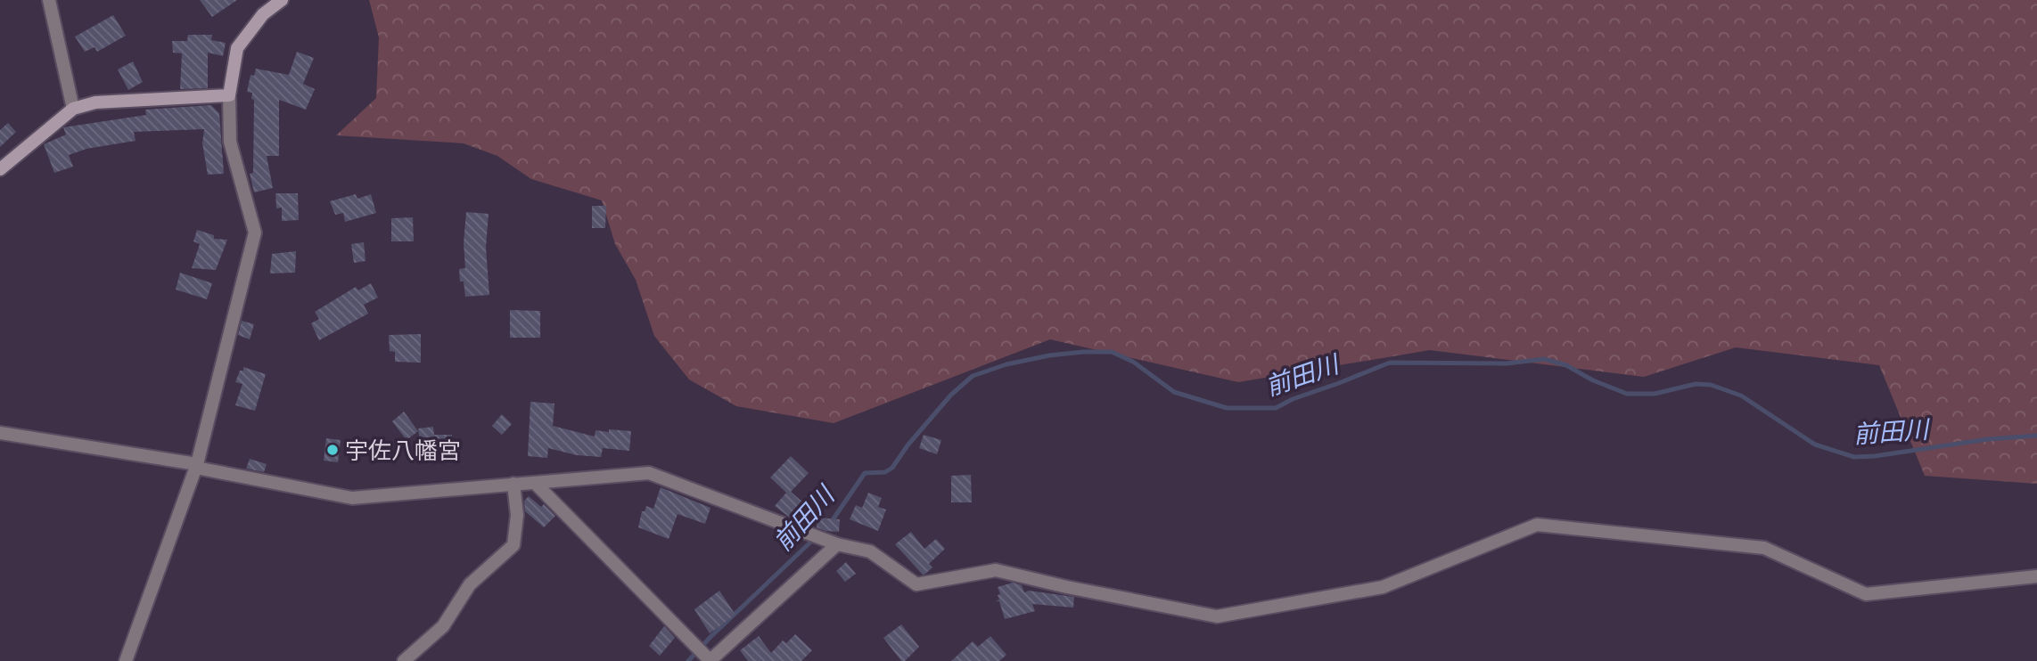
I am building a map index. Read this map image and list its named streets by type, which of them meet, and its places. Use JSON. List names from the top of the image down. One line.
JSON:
{"water":["前田川"],"places":["宇佐八幡宮"]}
